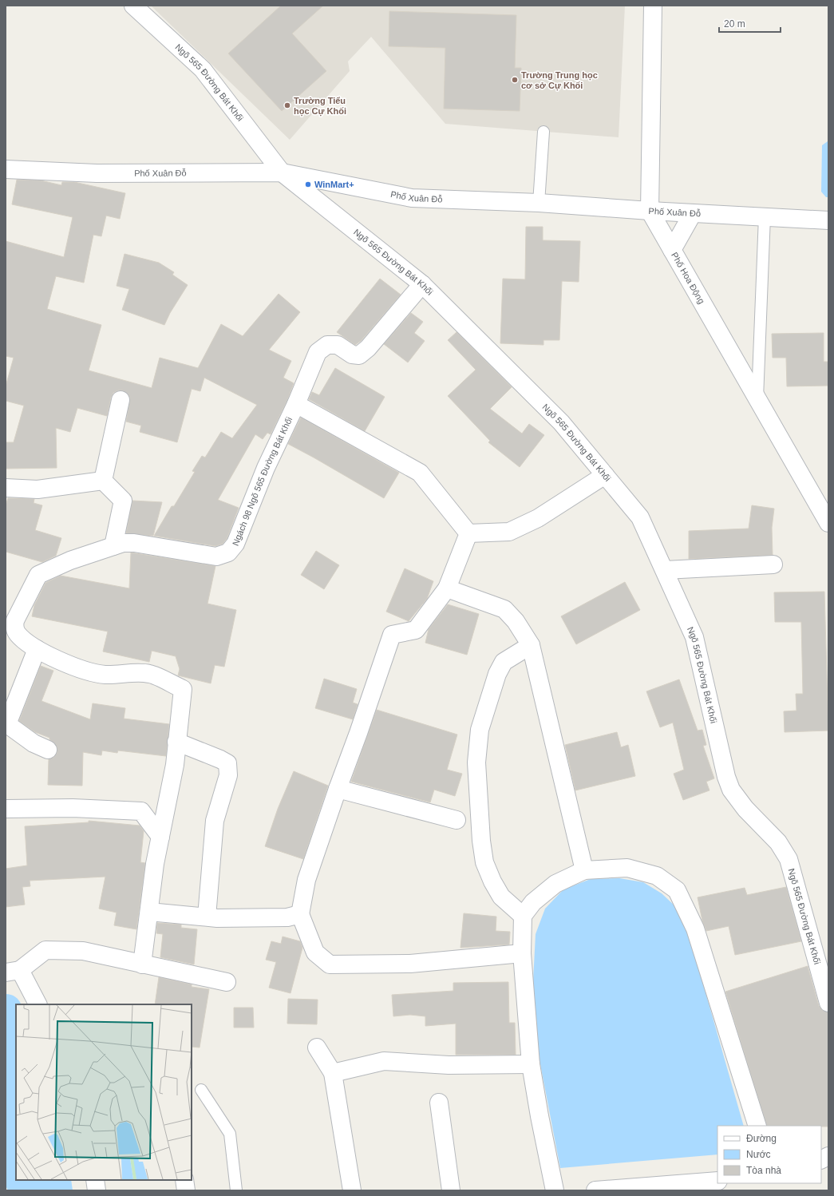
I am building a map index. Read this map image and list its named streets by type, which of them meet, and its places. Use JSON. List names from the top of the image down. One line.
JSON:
{"streets":{"street":["Ngõ 565 Đường Bát Khối","Phố Xuân Đỗ","Phố Hoa Động","Ngách 98 Ngõ 565 Đường Bát Khối"]},"crossings":[["Ngõ 565 Đường Bát Khối","Phố Xuân Đỗ"],["Ngõ 565 Đường Bát Khối","Ngách 98 Ngõ 565 Đường Bát Khối"],["Phố Xuân Đỗ","Phố Hoa Động"]],"places":["Trường Trung học cơ sở Cự Khối","Trường Tiểu học Cự Khối","WinMart+"],"legend":["Đường","Nước","Tòa nhà"],"scale_bar":"20 m"}
